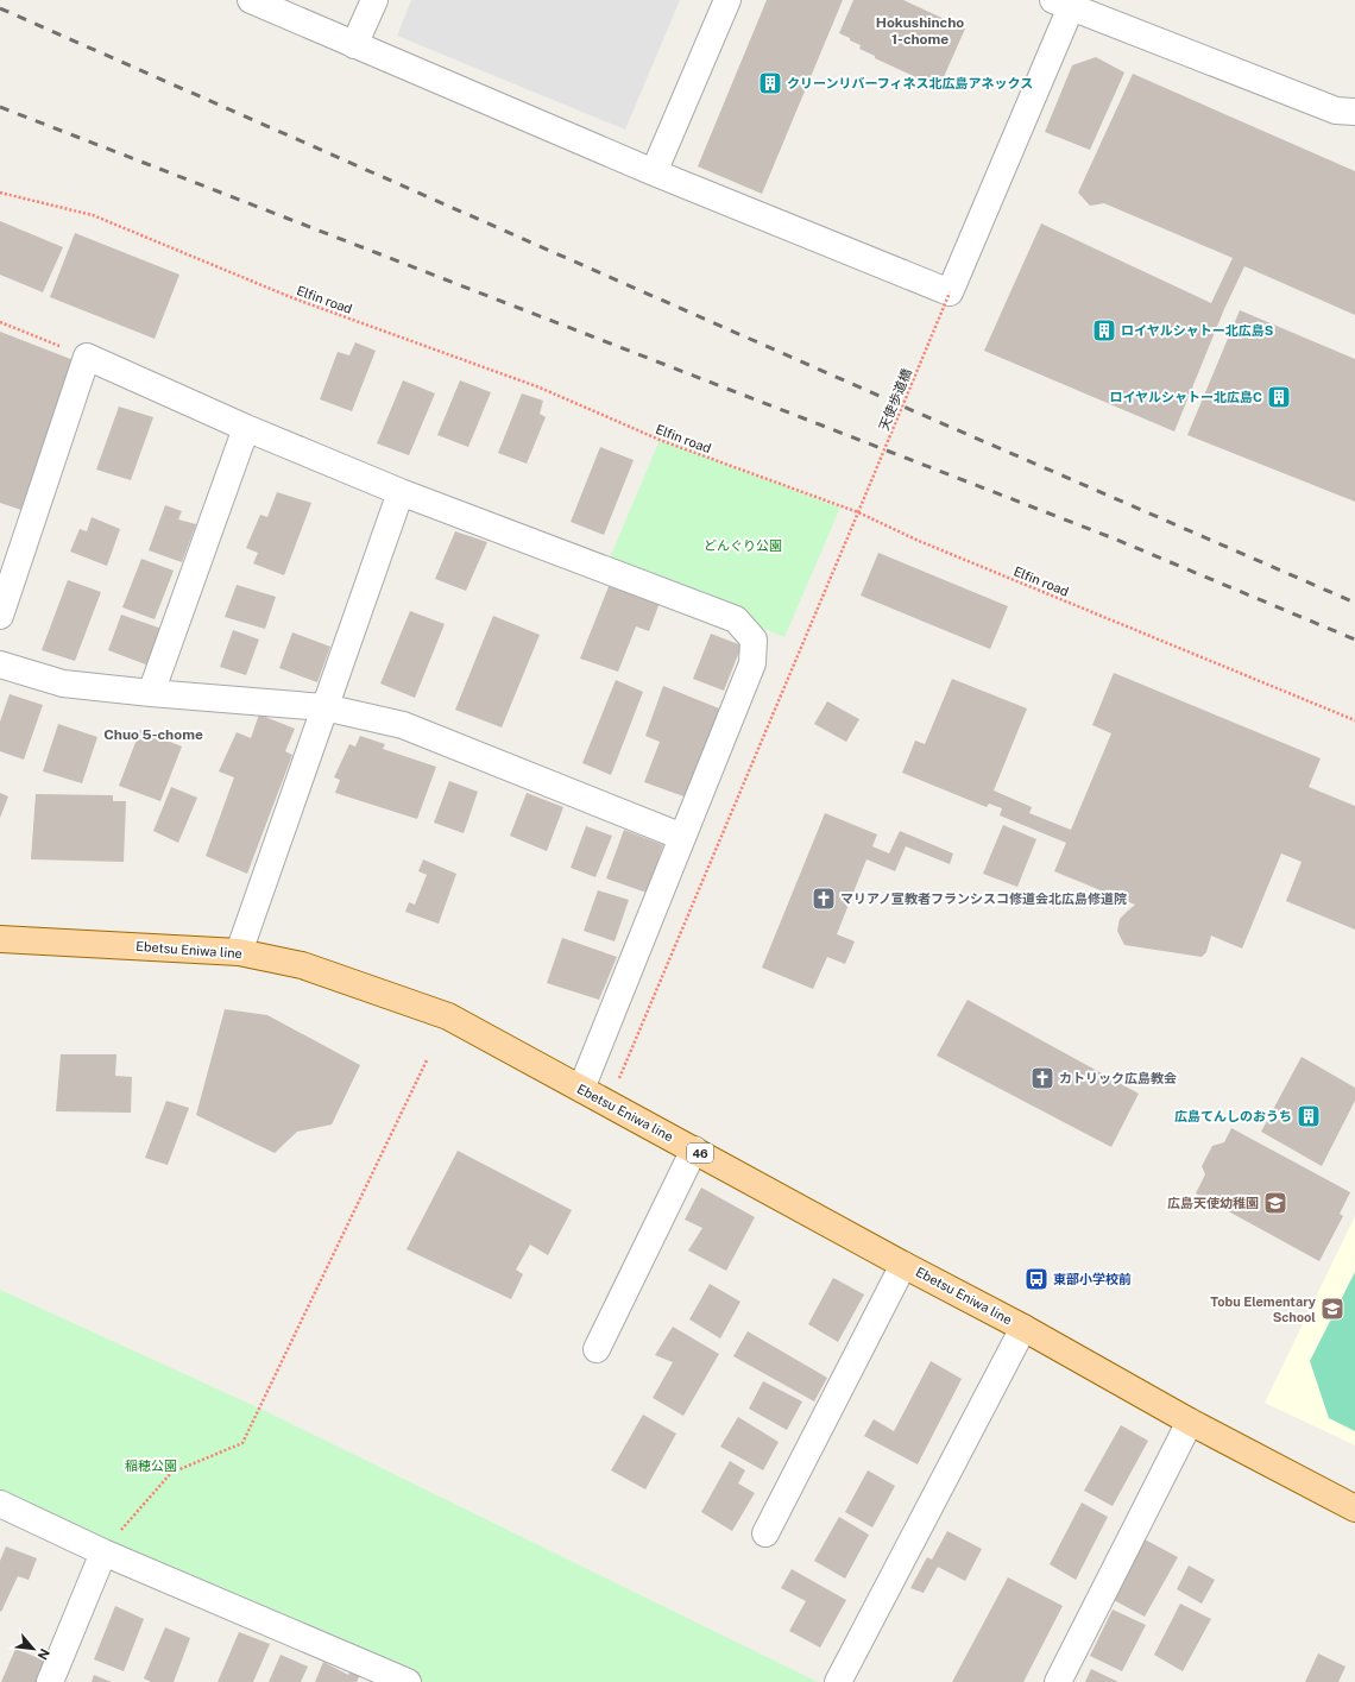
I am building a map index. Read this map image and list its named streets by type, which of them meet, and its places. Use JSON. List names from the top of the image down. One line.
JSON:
{"streets":{"main road":["Ebetsu Eniwa line","46"],"path":["Elfin road","天使歩道橋"]},"crossings":[["Elfin road","天使歩道橋"],["天使歩道橋","Ebetsu Eniwa line"]],"districts":["Hokushincho 1-chome","Chuo 5-chome"],"parks":["どんぐり公園","稲穂公園"],"places":{"building":["クリーンリバーフィネス北広島アネックス","ロイヤルシャトー北広島S","ロイヤルシャトー北広島C","広島てんしのおうち"],"church":["マリアノ宣教者フランシスコ修道会北広島修道院","カトリック広島教会"],"school or university":["広島天使幼稚園","Tobu Elementary School"],"bus stop":["東部小学校前"]},"north":"bottom right"}
